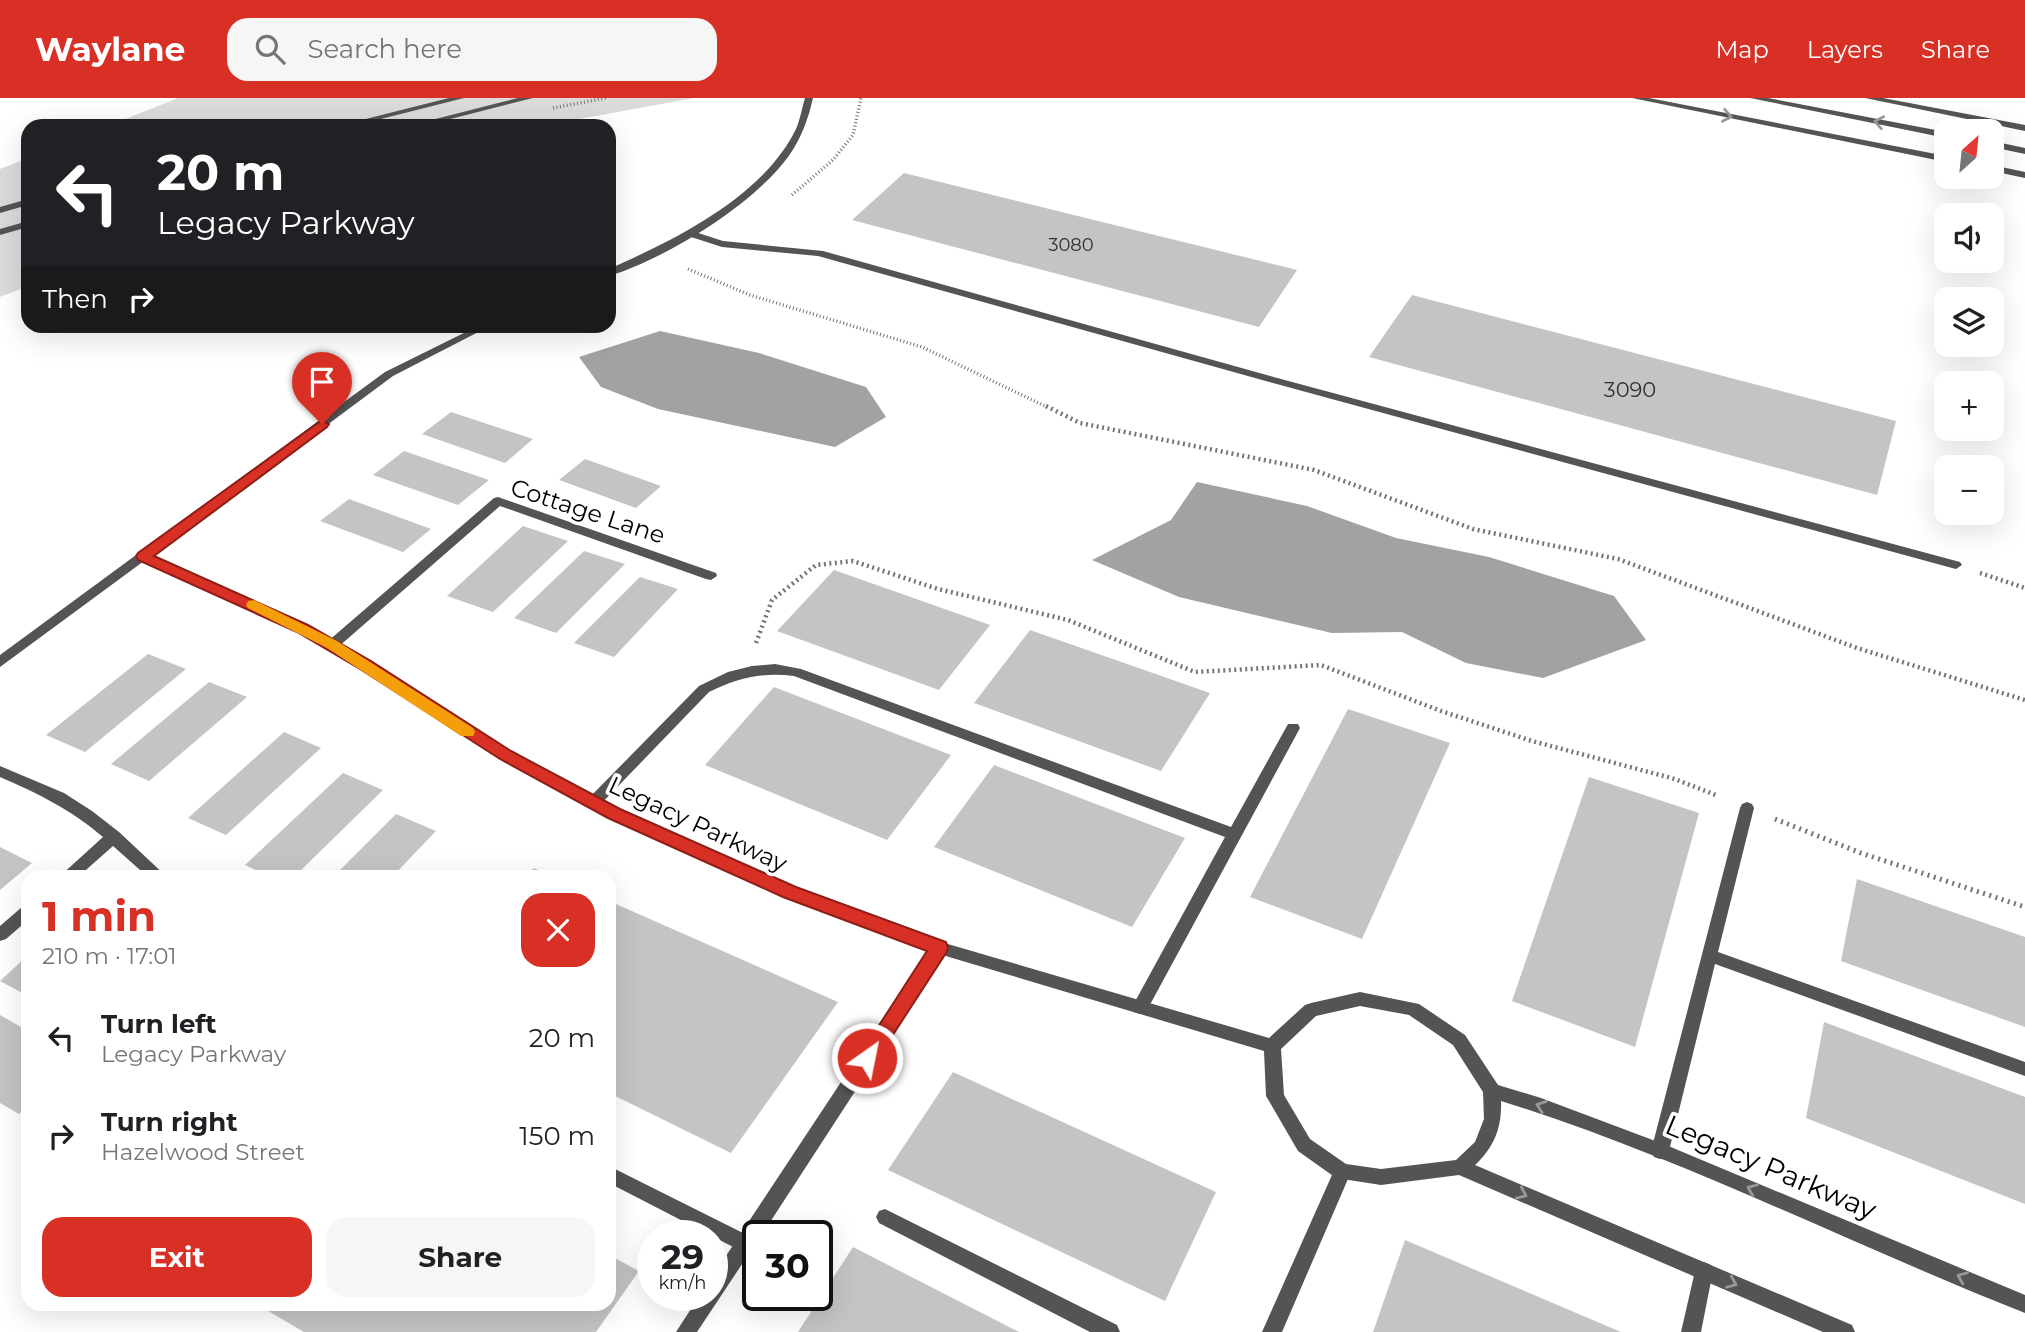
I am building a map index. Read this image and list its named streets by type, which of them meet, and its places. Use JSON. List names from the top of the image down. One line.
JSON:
{"streets":{"street":["Cottage Lane","Legacy Parkway"]},"crossings":[["Cottage Lane","Legacy Parkway"]],"house_numbers":["3080","3090"],"north":"top right","page":{"header":"Waylane","search":"Search here","nav":["Map","Layers","Share"],"map_buttons":["+","−"],"turn":["20 m","Legacy Parkway"],"then":"Then","heading":["1 min","210 m · 17:01"],"list":[{"name":"Turn left","note":"Legacy Parkway","value":"20 m"},{"name":"Turn right","note":"Hazelwood Street","value":"150 m"}],"buttons":["Exit","Share"],"speed":"29 km/h","limit":"30"}}
